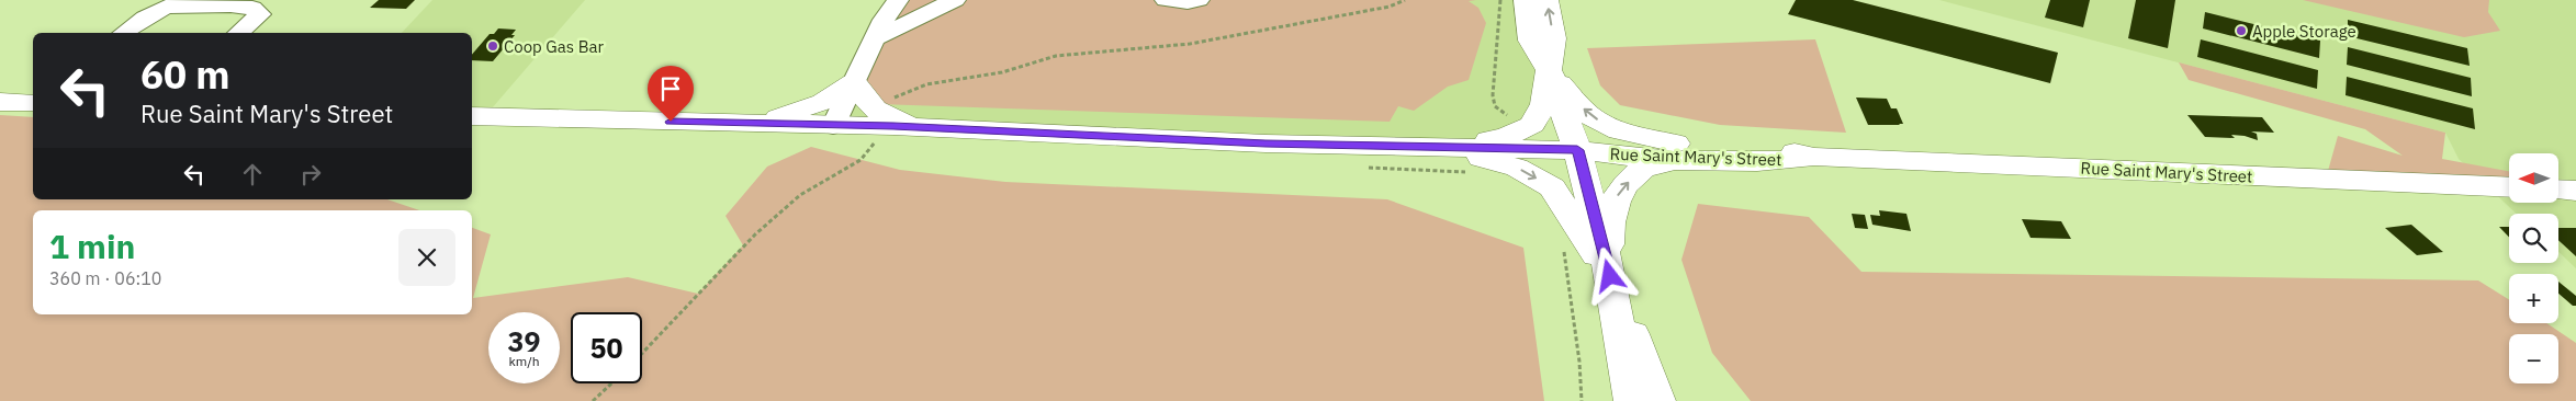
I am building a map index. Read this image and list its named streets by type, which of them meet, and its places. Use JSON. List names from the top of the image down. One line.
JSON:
{"streets":{"main road":["Rue Saint Mary's Street"]},"places":["Apple Storage","Coop Gas Bar"],"north":"left","page":{"turn":["60 m","Rue Saint Mary's Street"],"map_buttons":["+","−"],"heading":["1 min","360 m · 06:10"],"speed":"39 km/h","limit":"50"}}
